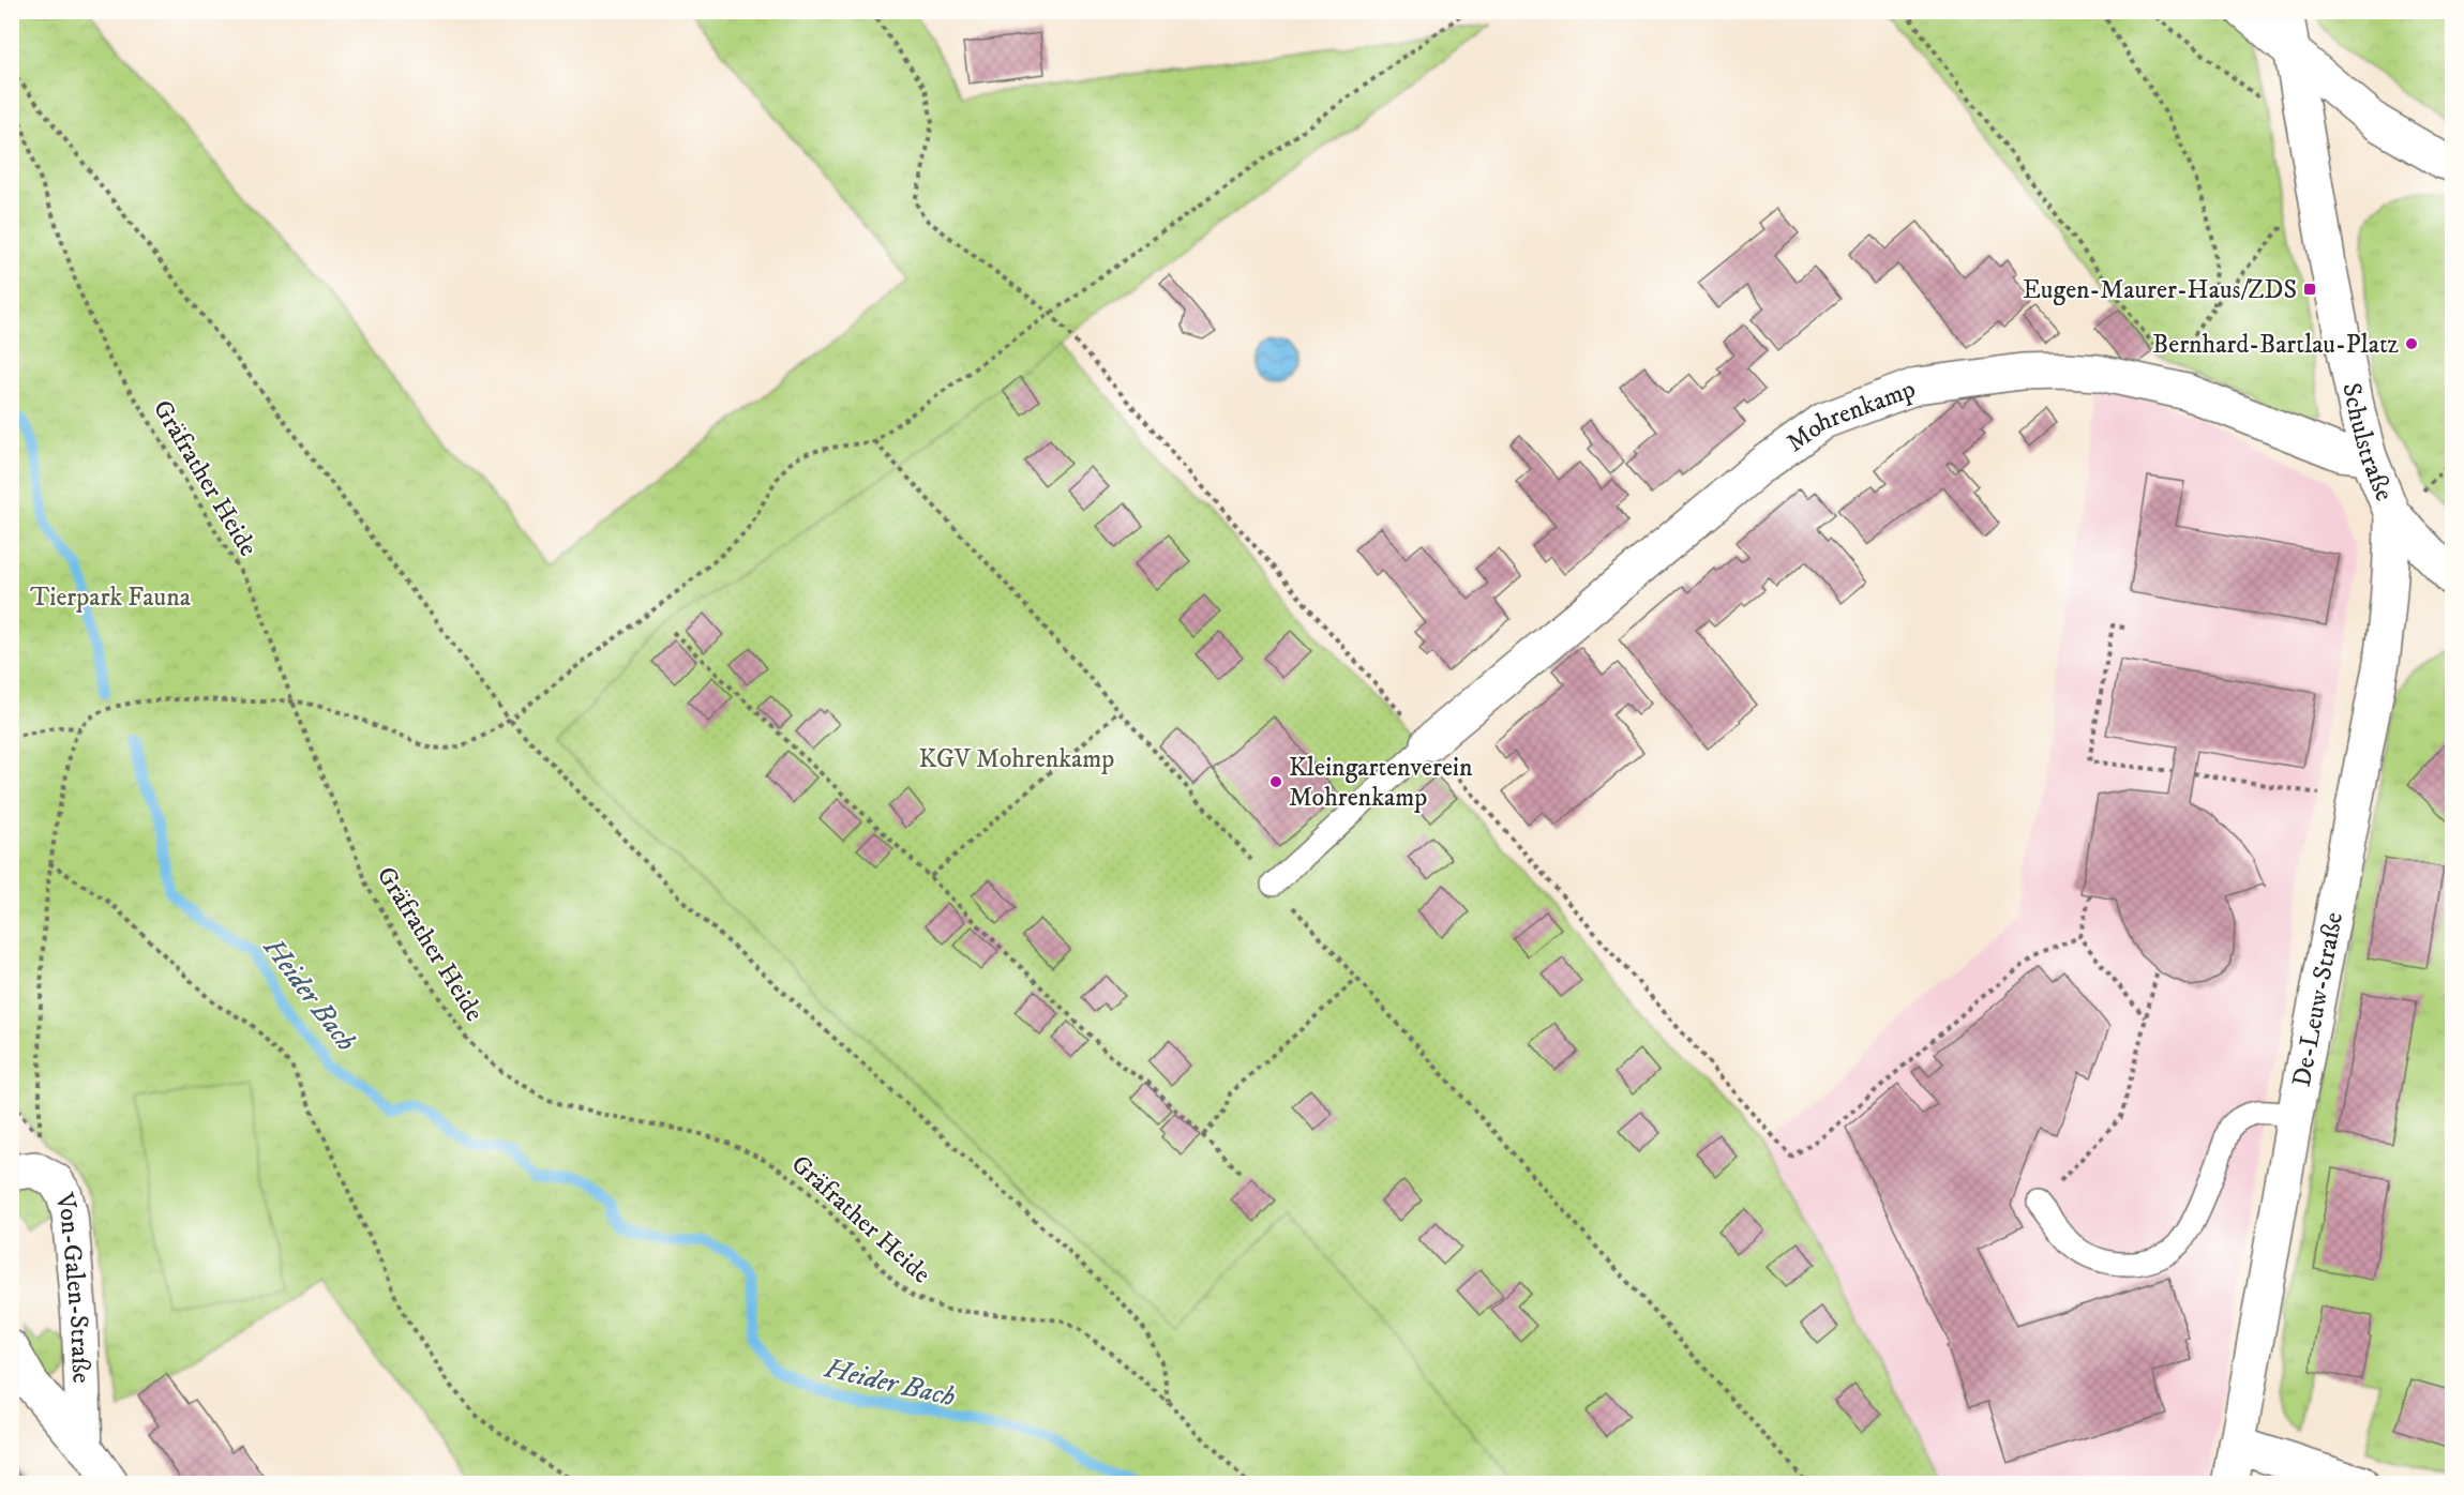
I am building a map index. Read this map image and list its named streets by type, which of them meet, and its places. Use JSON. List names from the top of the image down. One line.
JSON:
{"streets":{"street":["Mohrenkamp","Schulstraße","De-Leuw-Straße","Von-Galen-Straße"],"path":["Gräfrather Heide"]},"crossings":[["Mohrenkamp","Schulstraße"],["Schulstraße","De-Leuw-Straße"]],"water":["Heider Bach"],"parks":["Tierpark Fauna","KGV Mohrenkamp"],"places":{"transit":["Eugen-Maurer-Haus/ZDS"],"other":["Bernhard-Bartlau-Platz","Kleingartenverein Mohrenkamp"]}}
